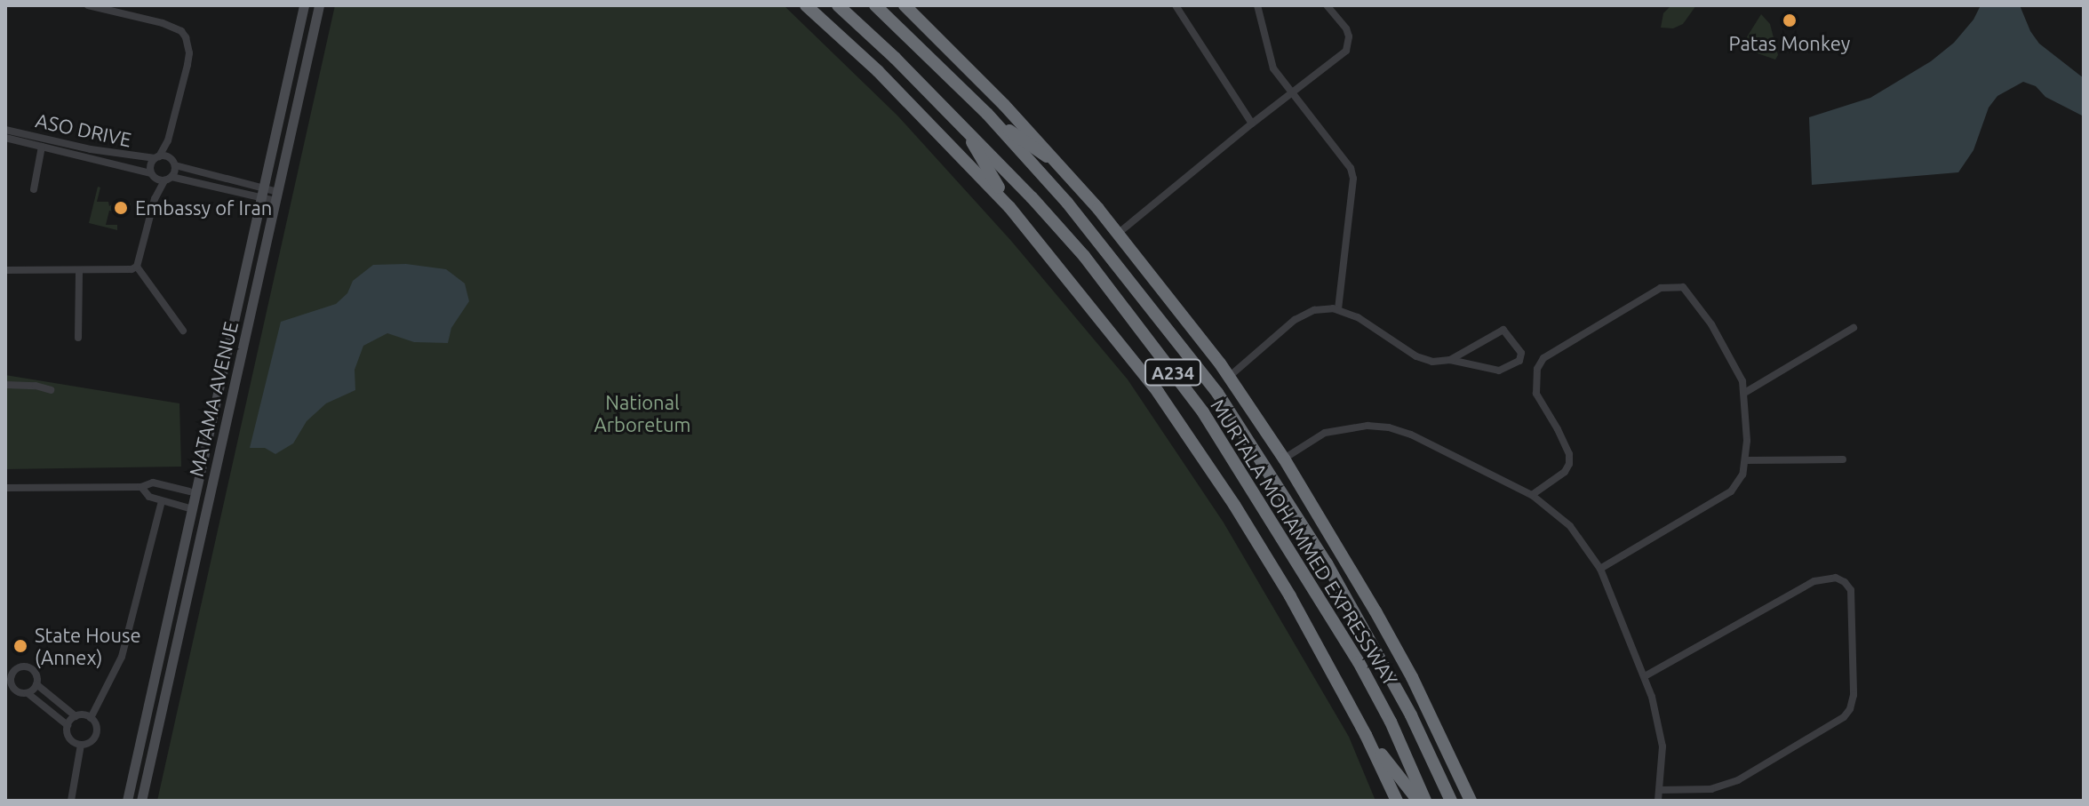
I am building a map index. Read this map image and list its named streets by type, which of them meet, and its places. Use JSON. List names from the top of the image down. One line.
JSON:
{"streets":{"highway":["A234","MURTALA MOHAMMED EXPRESSWAY"],"main road":["MATAMA AVENUE"],"street":["ASO DRIVE"]},"parks":["National Arboretum"],"places":["Patas Monkey","Embassy of Iran","State House (Annex)"]}
